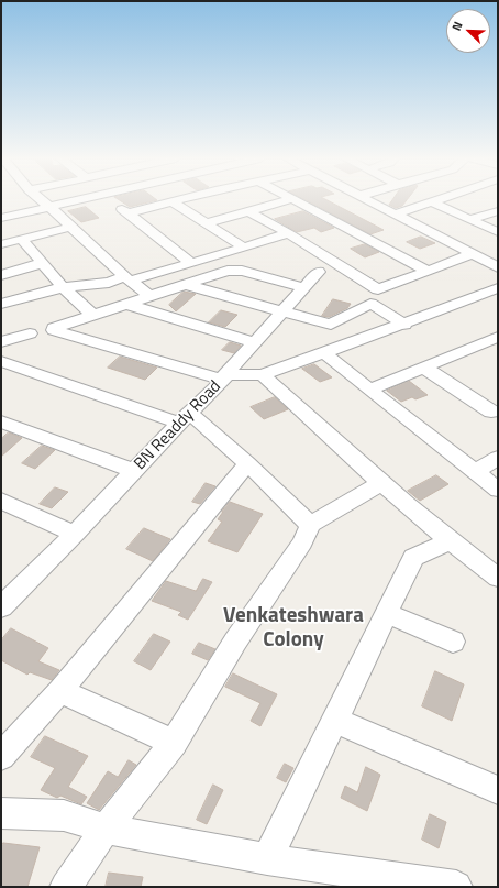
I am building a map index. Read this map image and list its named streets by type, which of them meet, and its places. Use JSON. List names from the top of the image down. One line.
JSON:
{"streets":{"street":["BN Readdy Road"]},"districts":["Venkateshwara Colony"],"north":"top left"}
